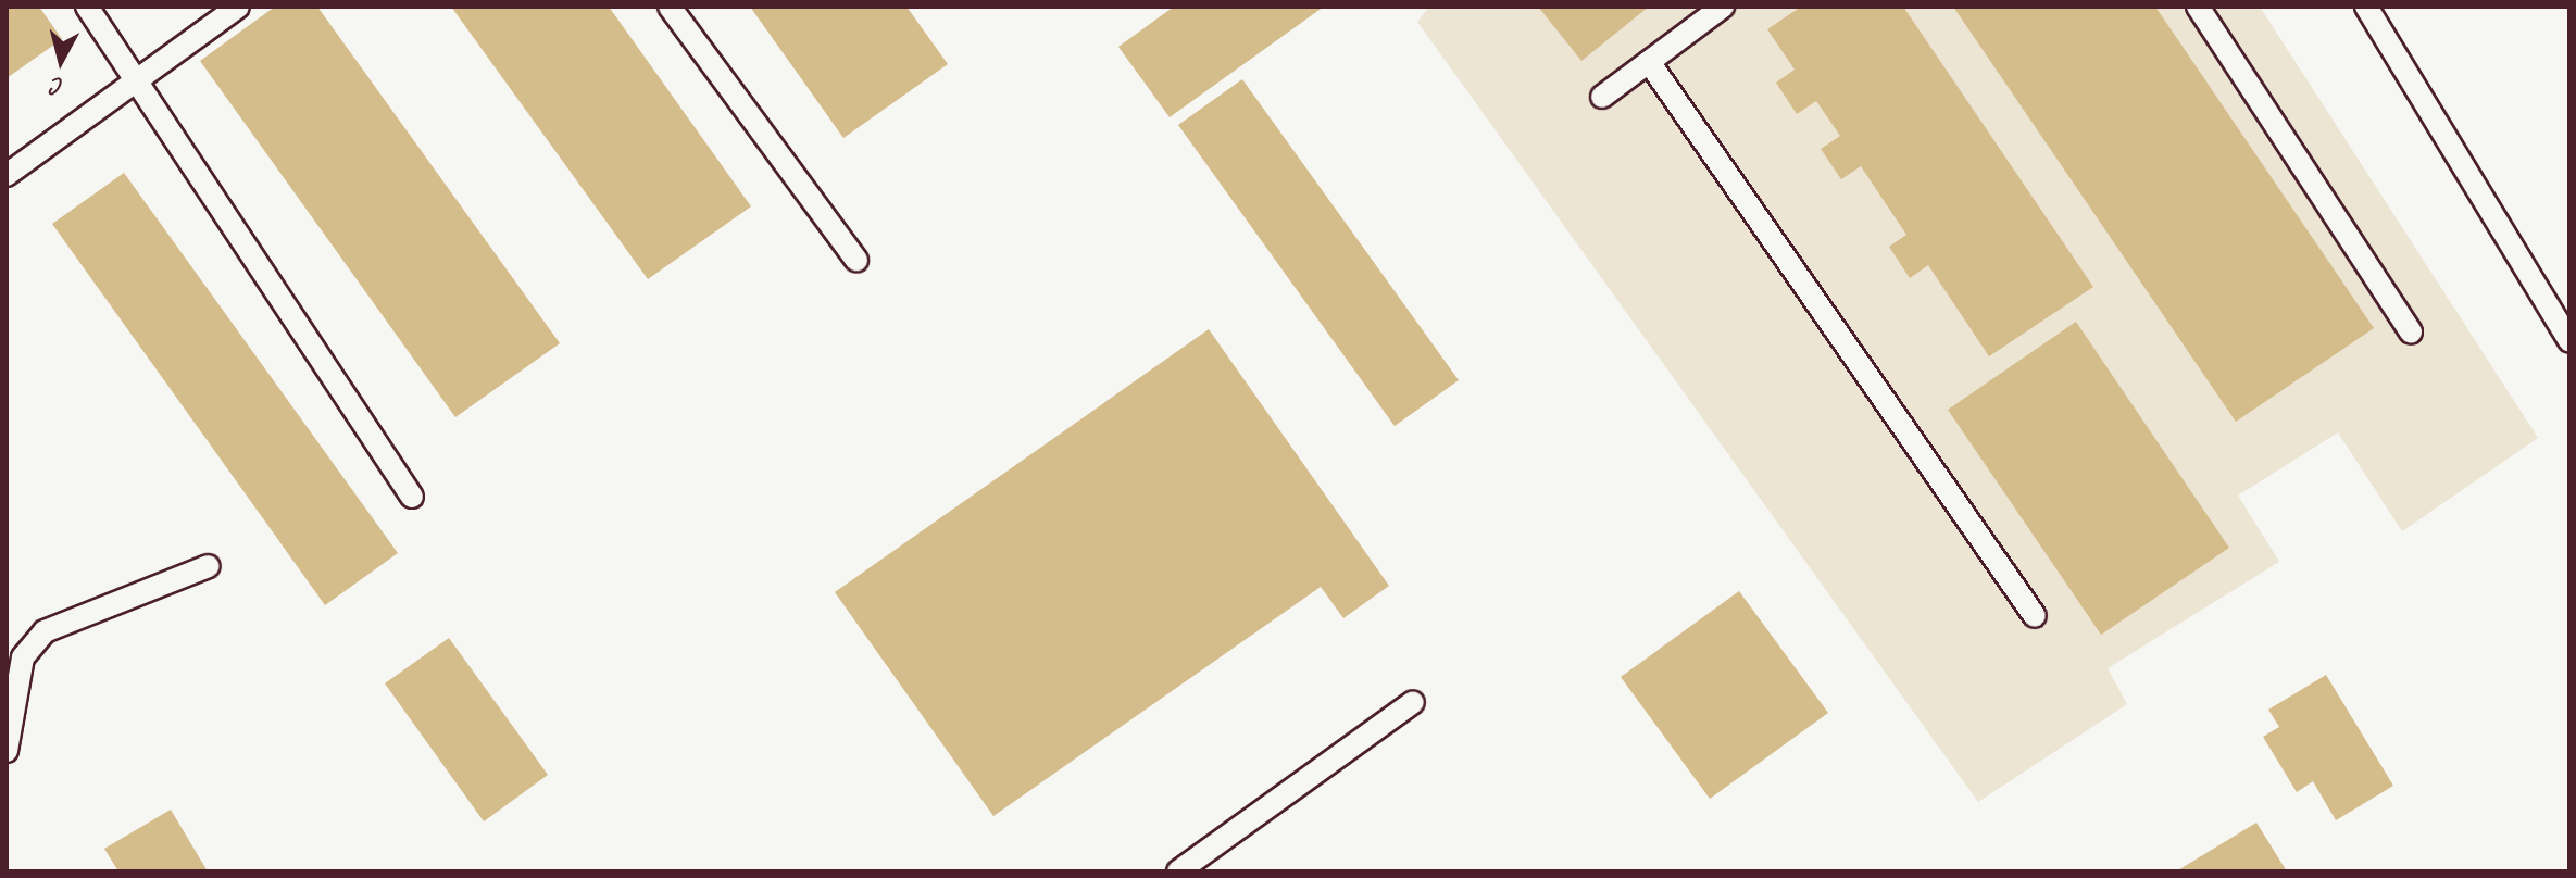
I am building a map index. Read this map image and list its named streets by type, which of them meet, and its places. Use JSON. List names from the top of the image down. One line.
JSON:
{"north":"bottom"}
